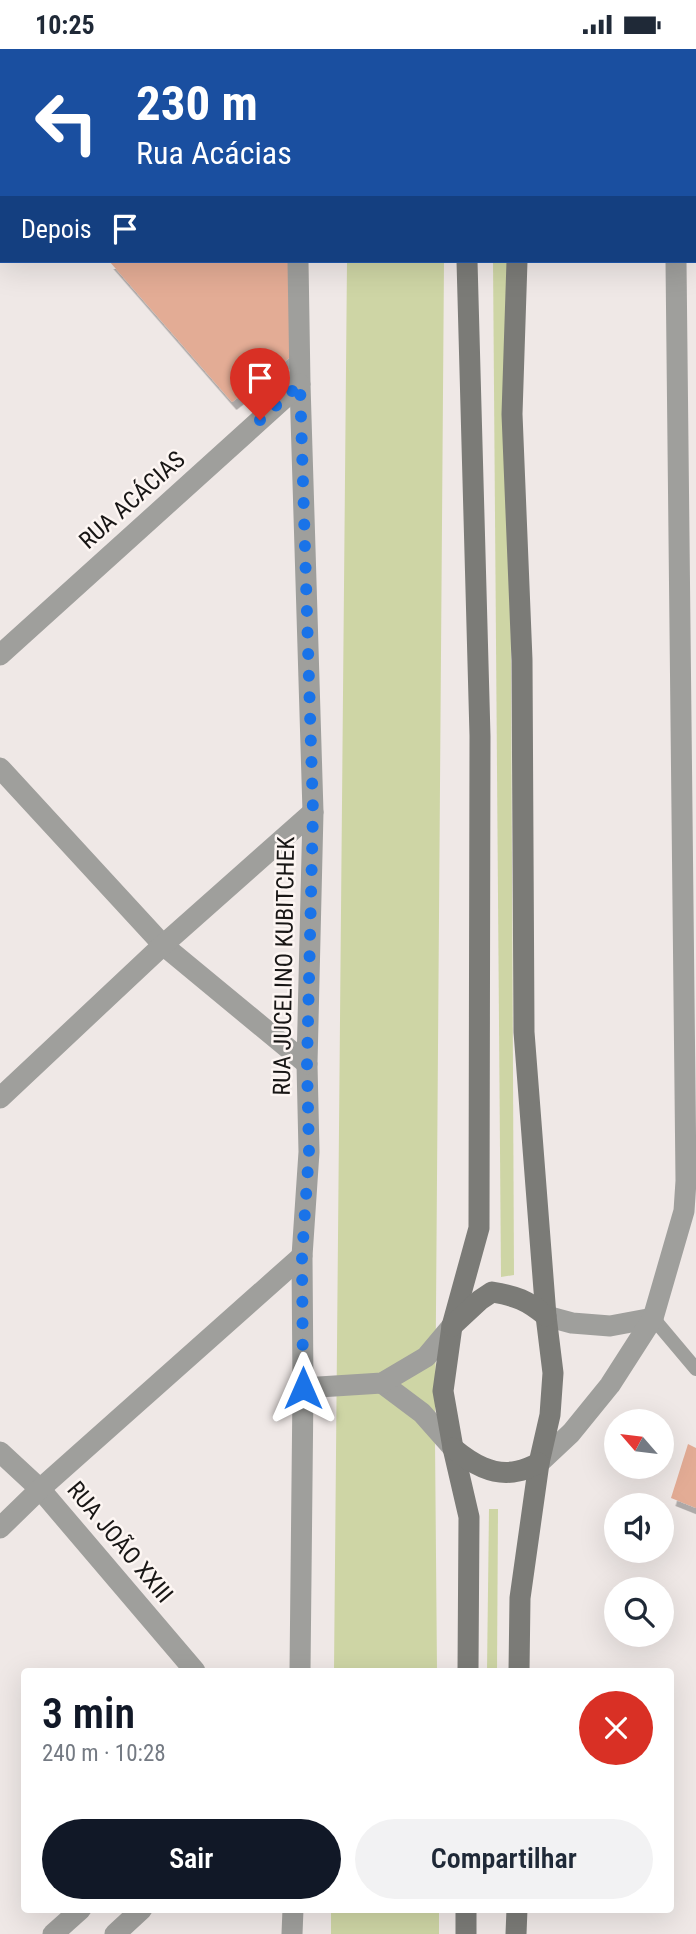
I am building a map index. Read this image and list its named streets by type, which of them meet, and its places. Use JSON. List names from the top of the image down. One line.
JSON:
{"streets":{"street":["RUA ACÁCIAS","RUA JUCELINO KUBITCHEK","RUA JOÃO XXIII"]},"crossings":[["RUA ACÁCIAS","RUA JUCELINO KUBITCHEK"]],"north":"top left","page":{"status":"10:25","turn":["230 m","Rua Acácias"],"then":"Depois","heading":["3 min","240 m · 10:28"],"buttons":["Sair","Compartilhar"]}}
